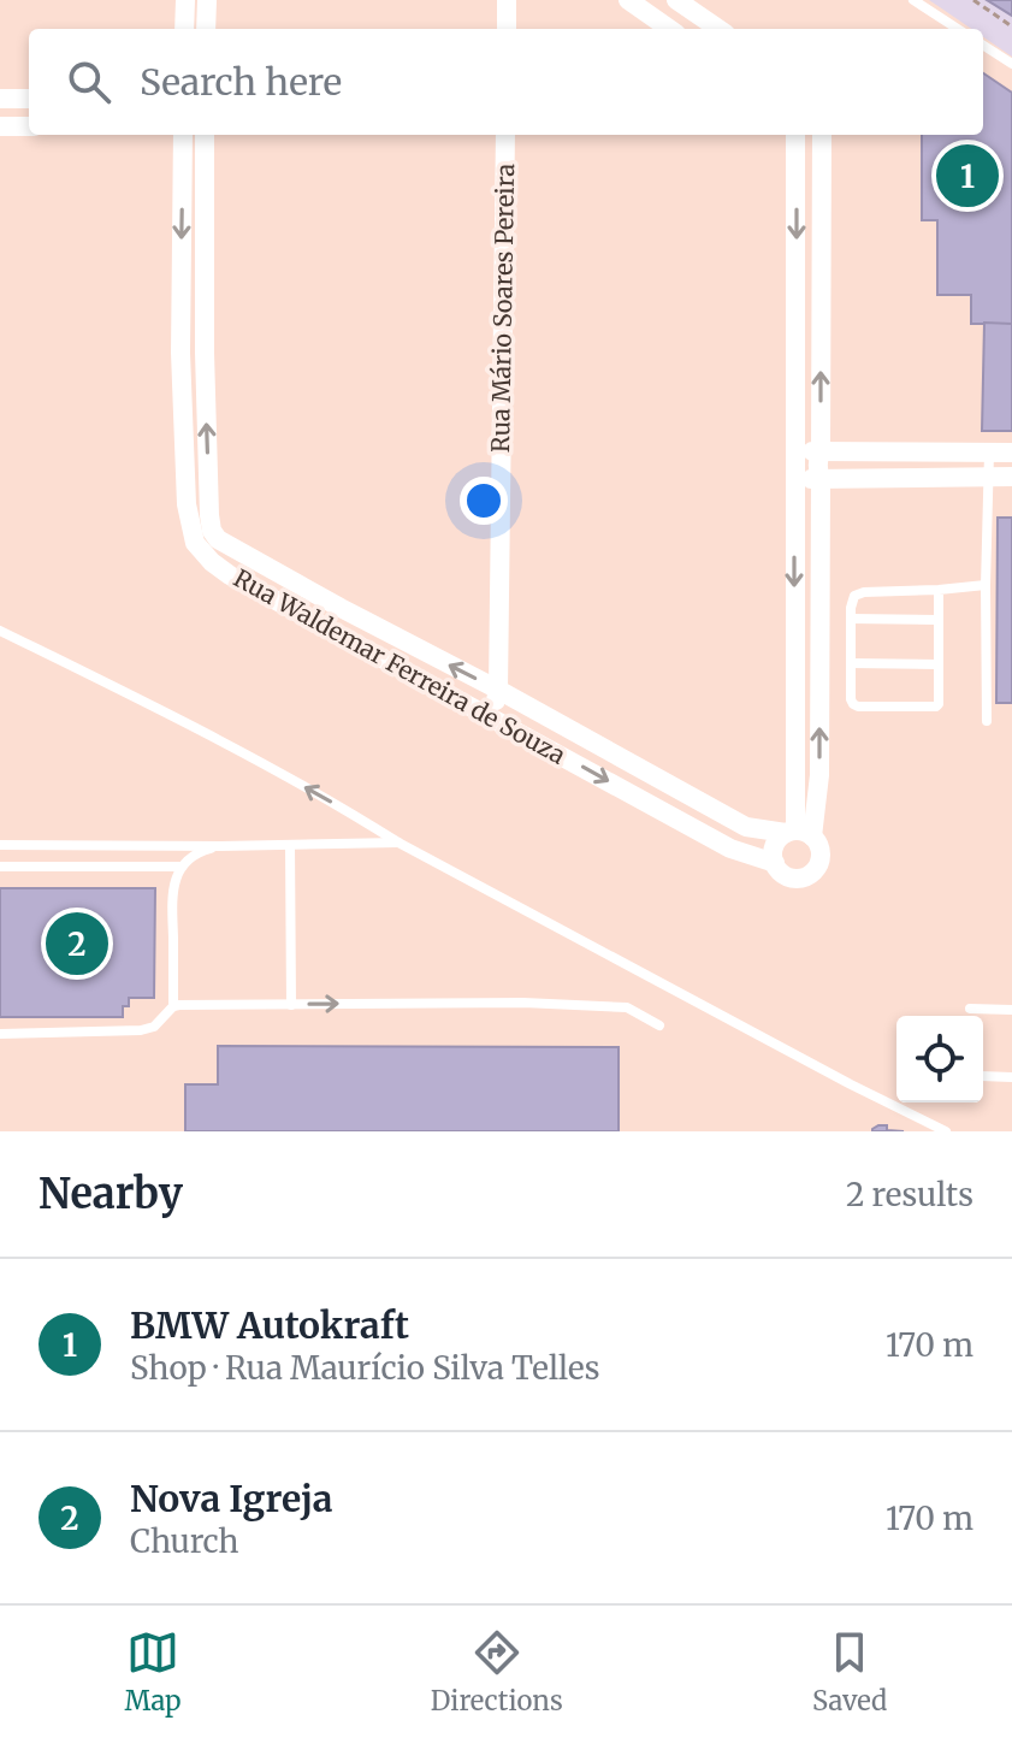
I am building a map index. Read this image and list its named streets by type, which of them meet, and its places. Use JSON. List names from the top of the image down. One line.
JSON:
{"streets":{"street":["Rua Mário Soares Pereira","Rua Waldemar Ferreira de Souza"]},"crossings":[["Rua Mário Soares Pereira","Rua Waldemar Ferreira de Souza"]],"page":{"search":"Search here","pins":["1","2"],"heading":["Nearby","2 results"],"list":[{"mark":"1","name":"BMW Autokraft","note":"Shop · Rua Maurício Silva Telles","value":"170 m"},{"mark":"2","name":"Nova Igreja","note":"Church","value":"170 m"}],"nav":["Map","Directions","Saved"]}}
